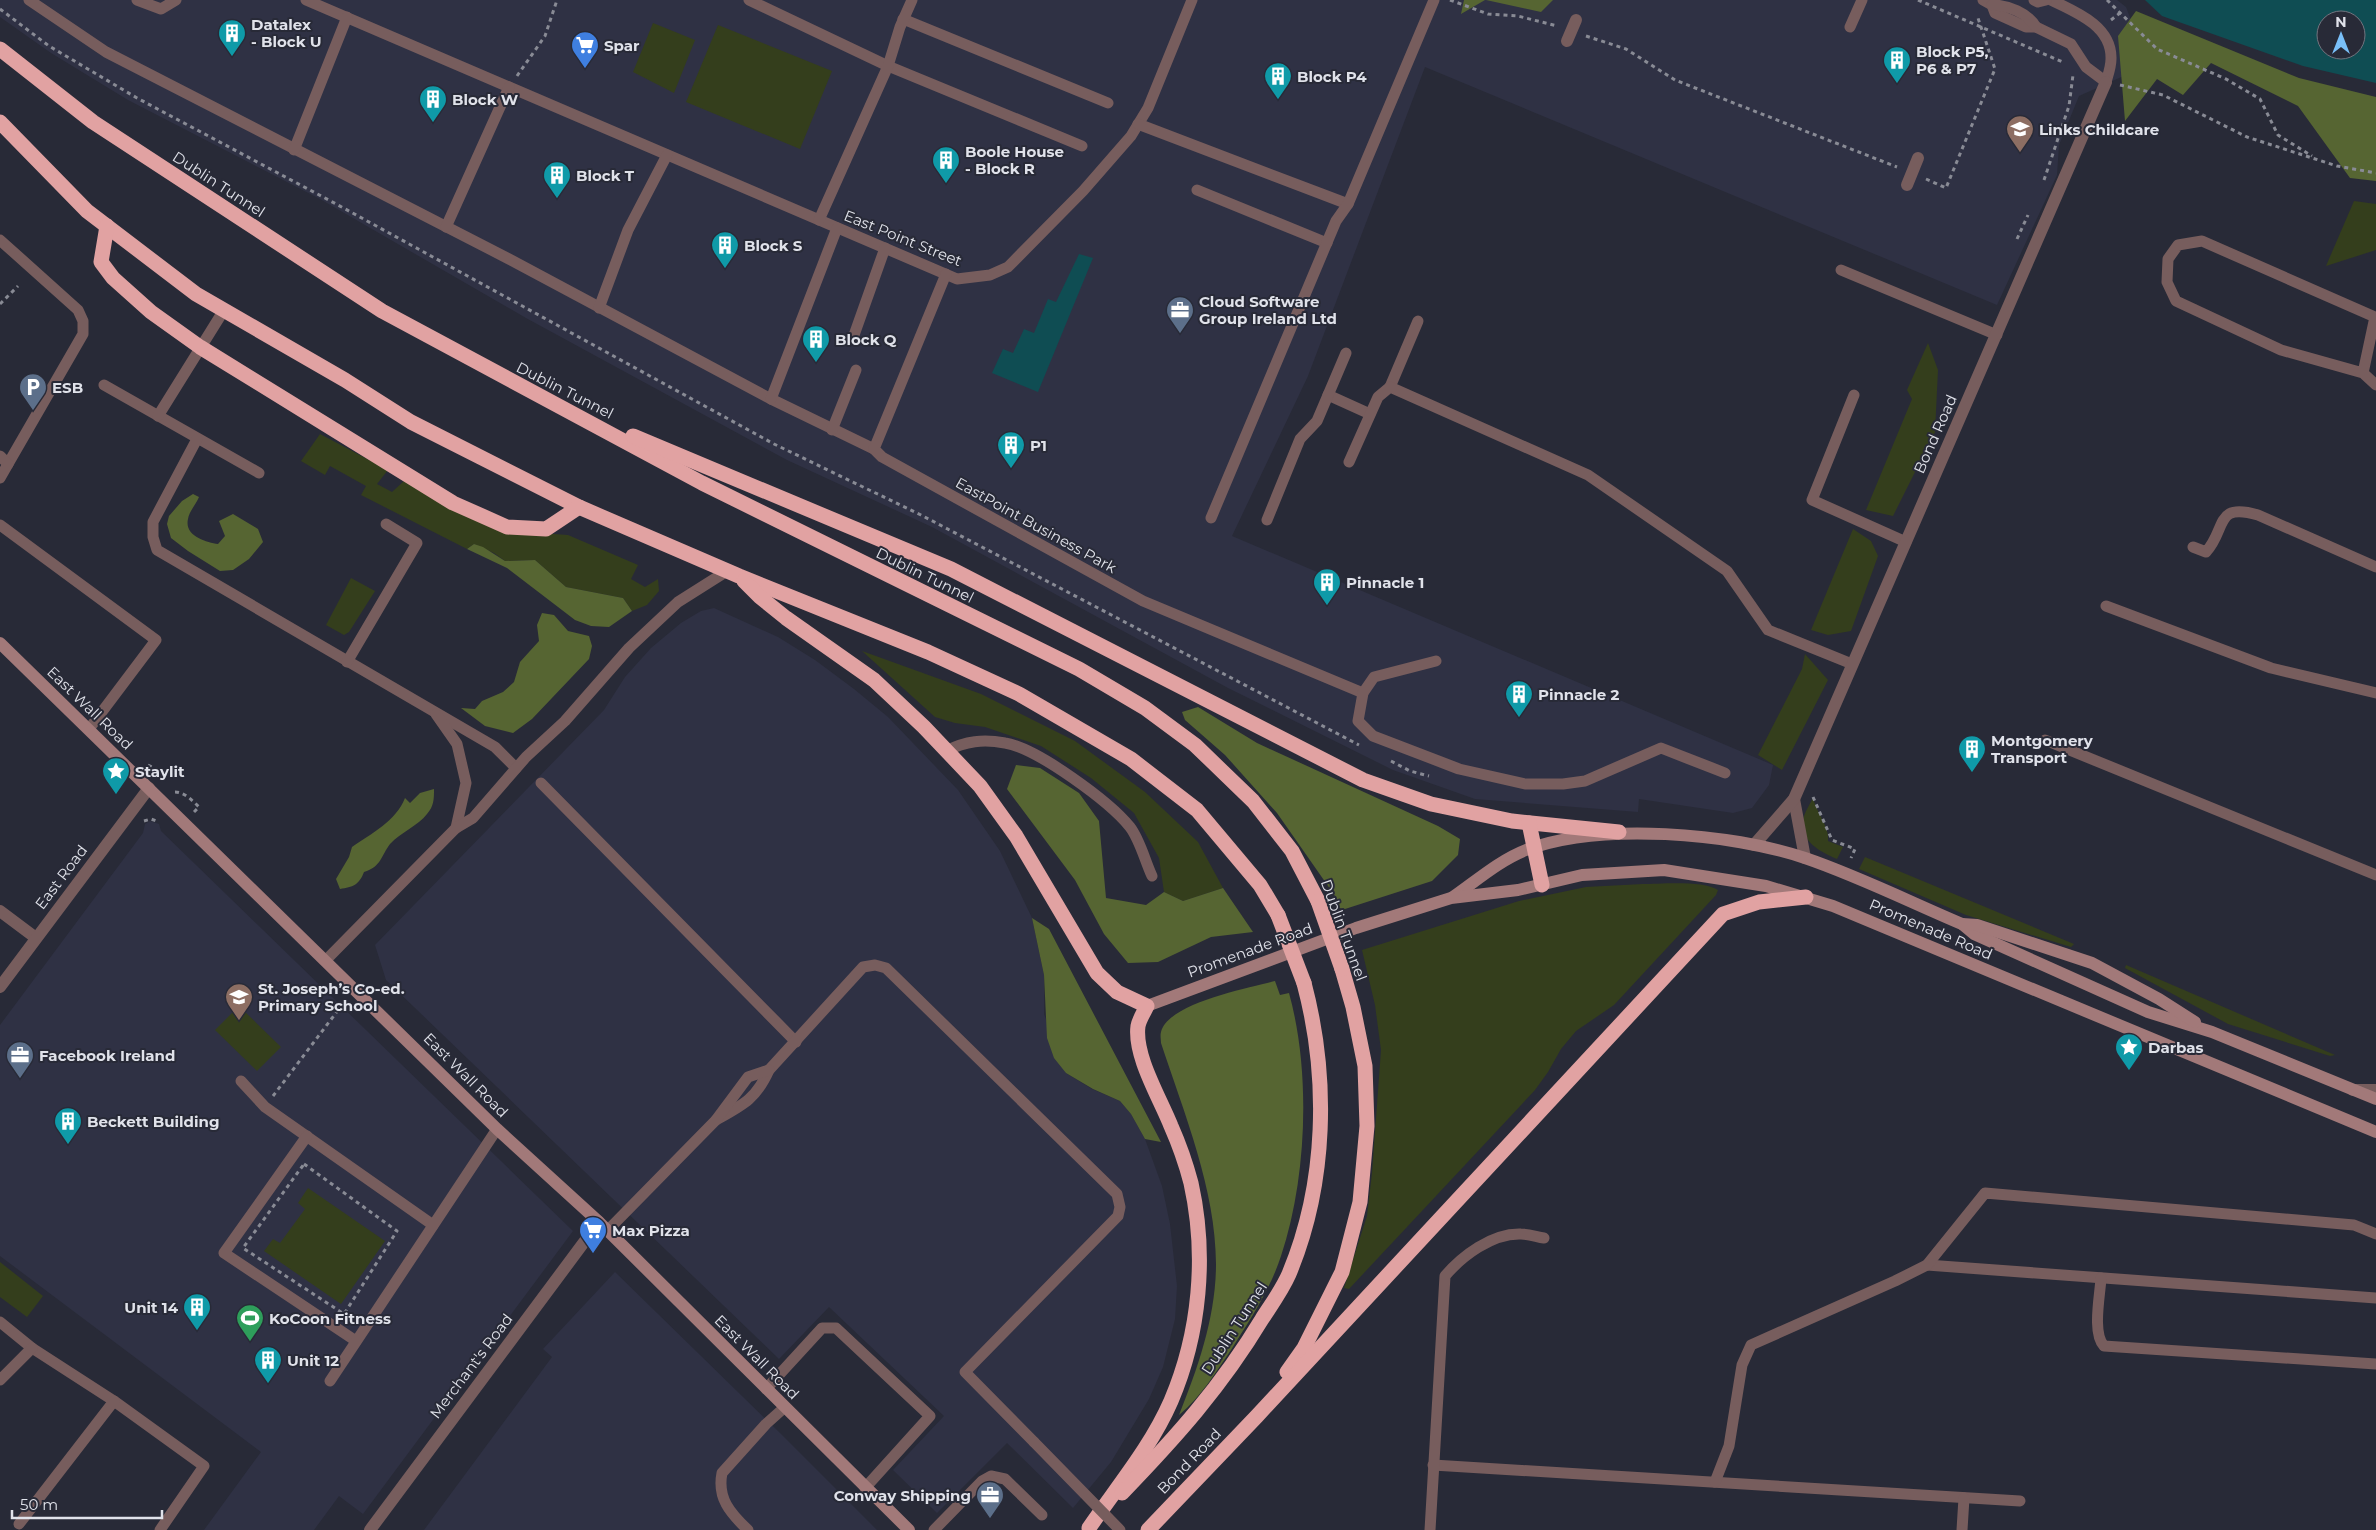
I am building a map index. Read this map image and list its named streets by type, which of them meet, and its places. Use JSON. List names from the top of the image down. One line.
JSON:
{"streets":{"highway":["Dublin Tunnel","Bond Road"],"street":["East Wall Road","East Road","Promenade Road","Merchant's Road"],"lane":["East Point Street","EastPoint Business Park"]},"crossings":[["Dublin Tunnel","Bond Road"],["Bond Road","Promenade Road"],["East Wall Road","East Road"],["East Wall Road","Merchant's Road"]],"places":{"building":["Datalex - Block U","Block P5, P6 & P7","Block P4","Block W","Boole House - Block R","Block T","Block S","Block Q","P1","Pinnacle 1","Pinnacle 2","Montgomery Transport","Beckett Building","Unit 14","Unit 12"],"supermarket":["Spar","Max Pizza"],"school or university":["Links Childcare","St. Joseph’s Co-ed. Primary School"],"office":["Cloud Software Group Ireland Ltd","Facebook Ireland","Conway Shipping"],"parking":["ESB"],"place":["Staylit","Darbas"],"sports":["KoCoon Fitness"]},"scale_bar":"50 m","north":"top"}
